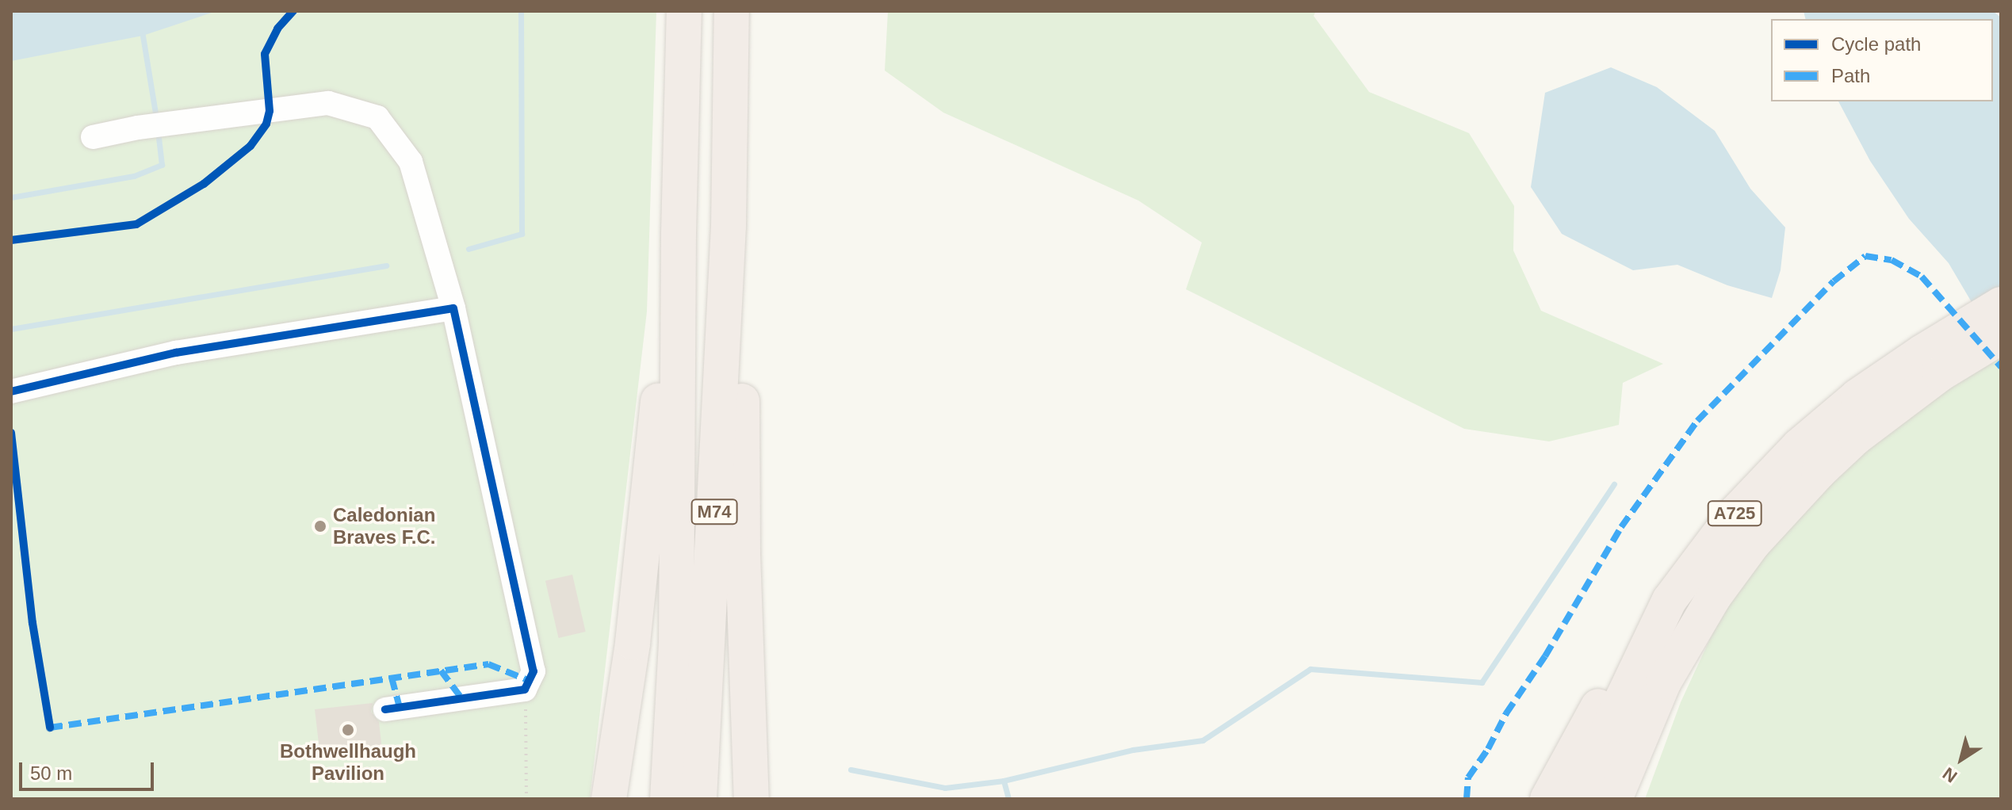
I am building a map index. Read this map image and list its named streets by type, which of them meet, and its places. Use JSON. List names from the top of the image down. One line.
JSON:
{"streets":{"highway":["M74","A725"]},"places":["Caledonian Braves F.C.","Bothwellhaugh Pavilion"],"legend":["Cycle path","Path"],"scale_bar":"50 m","north":"bottom left"}
